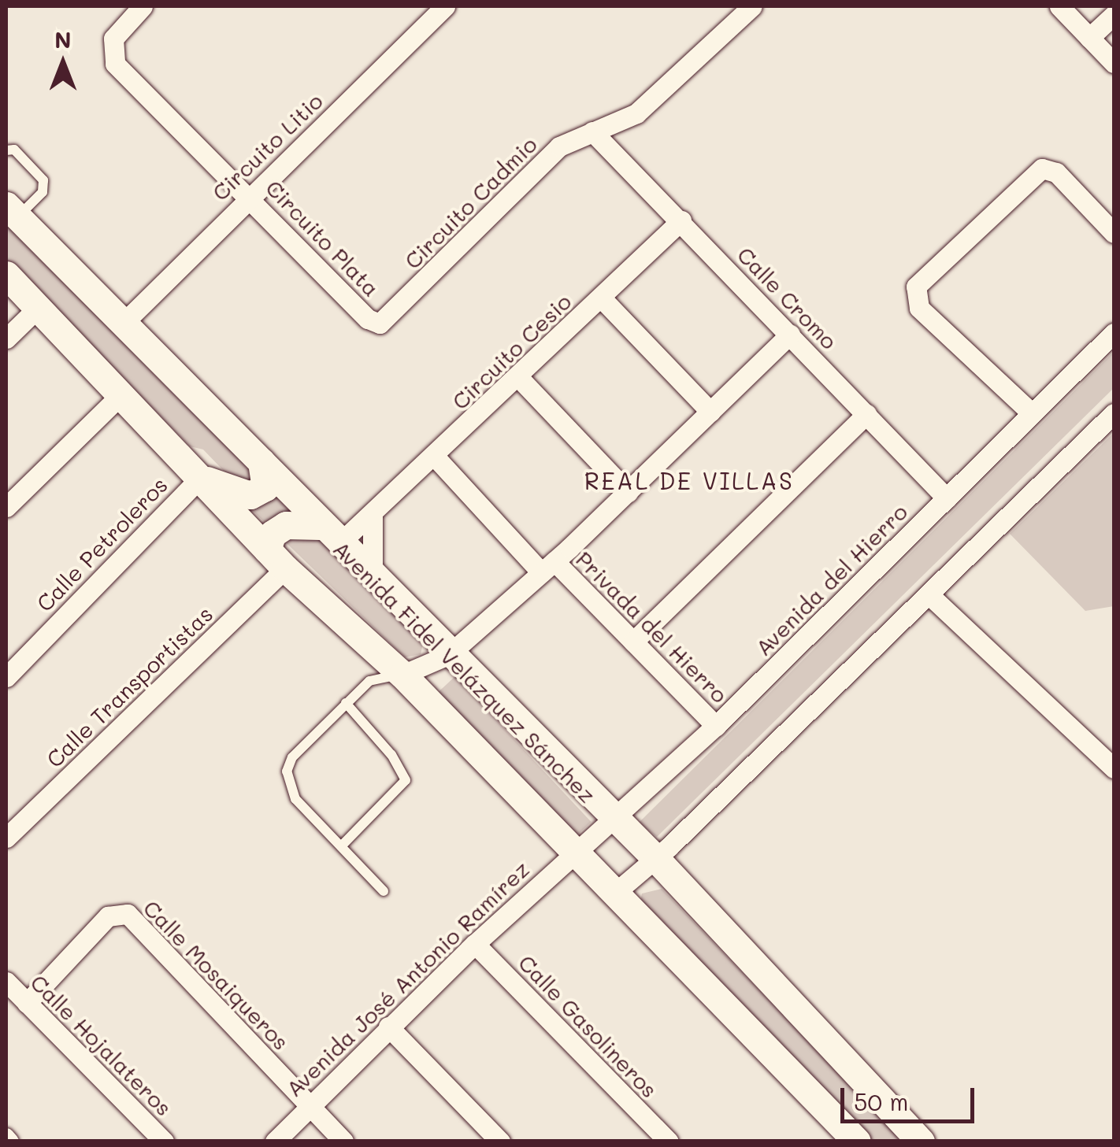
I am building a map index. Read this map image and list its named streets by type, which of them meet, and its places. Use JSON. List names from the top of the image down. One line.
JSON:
{"streets":{"main road":["Avenida Fidel Velázquez Sánchez"],"street":["Circuito Litio","Circuito Cadmio","Circuito Plata","Calle Cromo","Circuito Cesio","Calle Petroleros","Avenida del Hierro","Privada del Hierro","Calle Transportistas","Calle Mosaiqueros","Avenida José Antonio Ramírez","Calle Gasolineros","Calle Hojalateros"]},"crossings":[["Circuito Litio","Circuito Plata"],["Circuito Litio","Avenida Fidel Velázquez Sánchez"],["Circuito Cadmio","Circuito Plata"],["Circuito Cadmio","Calle Cromo"],["Calle Cromo","Circuito Cesio"],["Calle Cromo","Avenida del Hierro"],["Circuito Cesio","Privada del Hierro"],["Circuito Cesio","Avenida Fidel Velázquez Sánchez"],["Avenida del Hierro","Privada del Hierro"],["Avenida del Hierro","Avenida Fidel Velázquez Sánchez"],["Avenida del Hierro","Avenida José Antonio Ramírez"],["Calle Mosaiqueros","Avenida José Antonio Ramírez"],["Calle Mosaiqueros","Calle Hojalateros"],["Avenida José Antonio Ramírez","Calle Gasolineros"]],"districts":["REAL DE VILLAS"],"scale_bar":"50 m","north":"top"}
